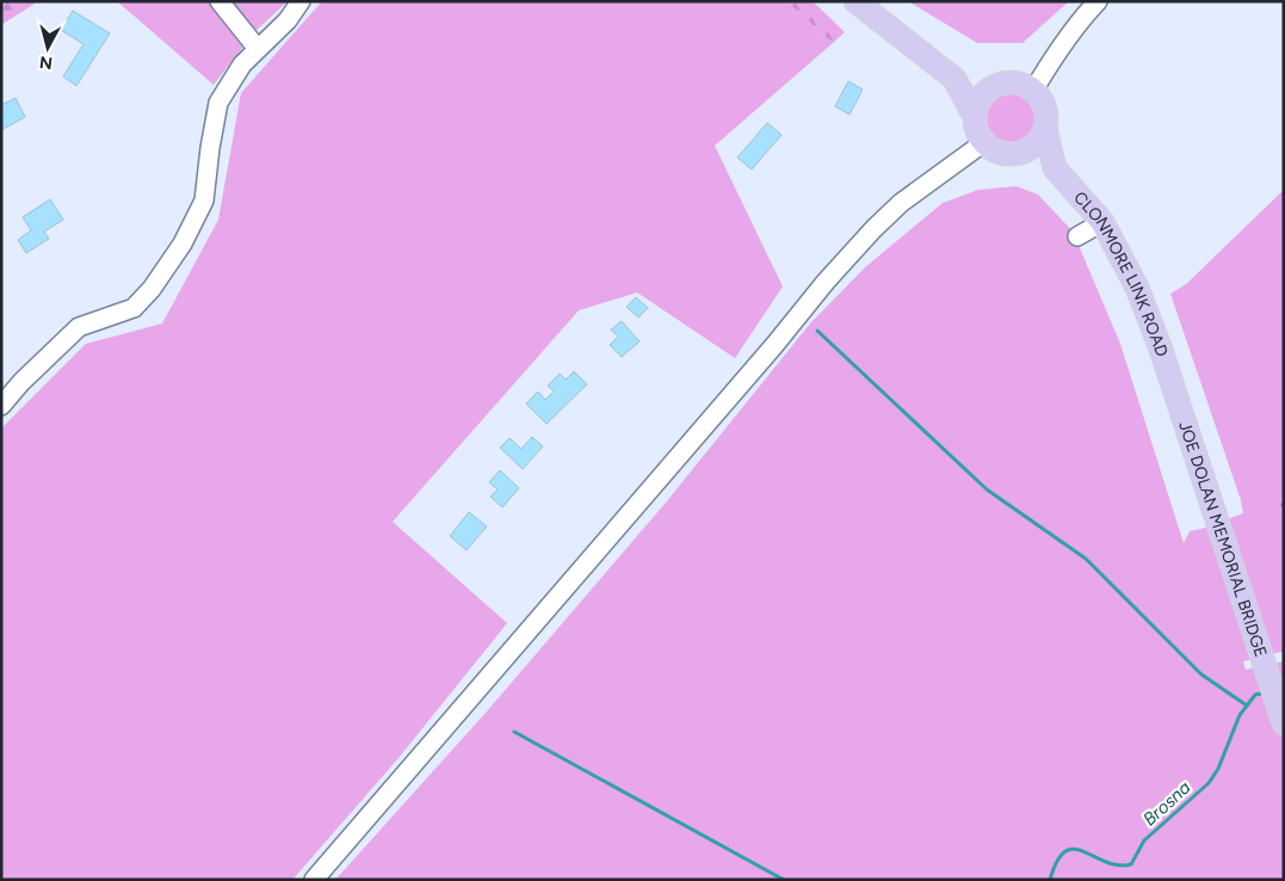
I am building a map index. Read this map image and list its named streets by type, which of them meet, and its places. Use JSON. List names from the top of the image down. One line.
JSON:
{"streets":{"main road":["CLONMORE LINK ROAD","JOE DOLAN MEMORIAL BRIDGE"]},"crossings":[["CLONMORE LINK ROAD","JOE DOLAN MEMORIAL BRIDGE"]],"water":["Brosna"],"north":"bottom"}
